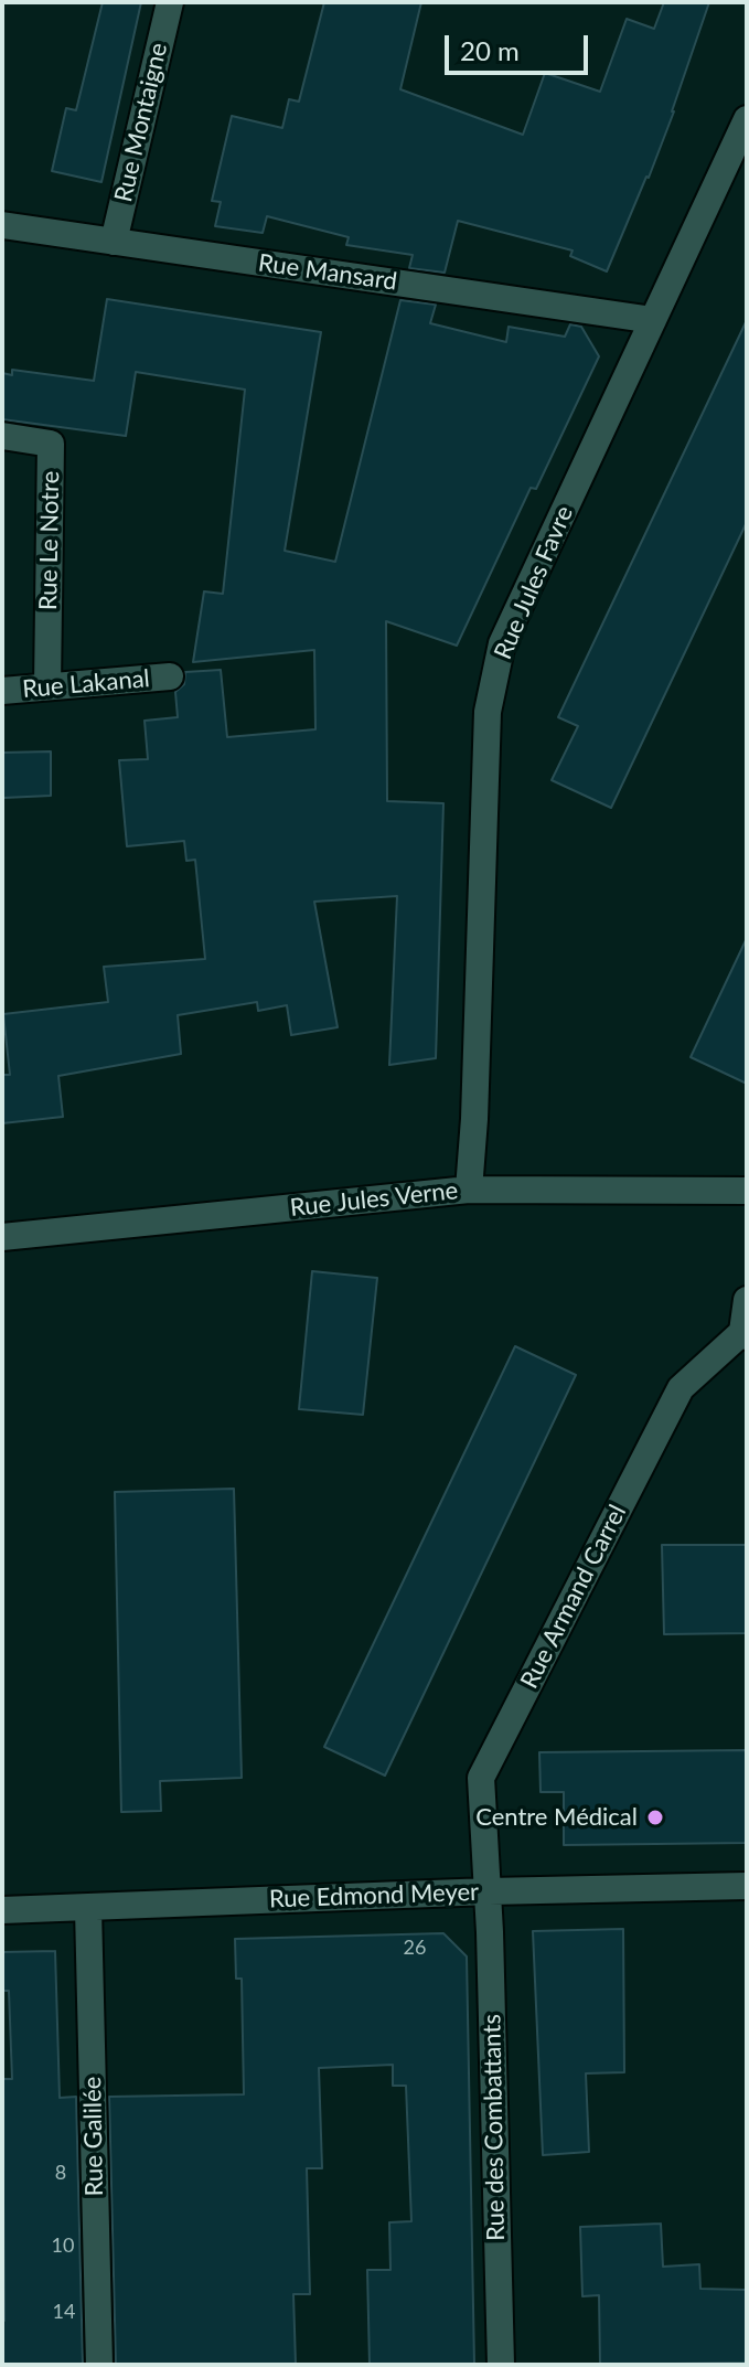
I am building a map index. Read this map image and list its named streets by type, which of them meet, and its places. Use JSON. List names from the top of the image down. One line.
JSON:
{"streets":{"street":["Rue Montaigne","Rue Mansard","Rue Le Notre","Rue Jules Favre","Rue Lakanal","Rue Jules Verne","Rue Armand Carrel","Rue Edmond Meyer","Rue des Combattants","Rue Galilée"]},"crossings":[["Rue Montaigne","Rue Mansard"],["Rue Mansard","Rue Jules Favre"],["Rue Le Notre","Rue Lakanal"],["Rue Jules Favre","Rue Jules Verne"],["Rue Armand Carrel","Rue Edmond Meyer"],["Rue Armand Carrel","Rue des Combattants"],["Rue Edmond Meyer","Rue des Combattants"],["Rue Edmond Meyer","Rue Galilée"]],"places":["Centre Médical"],"house_numbers":["26","8","10","14"],"scale_bar":"20 m"}
